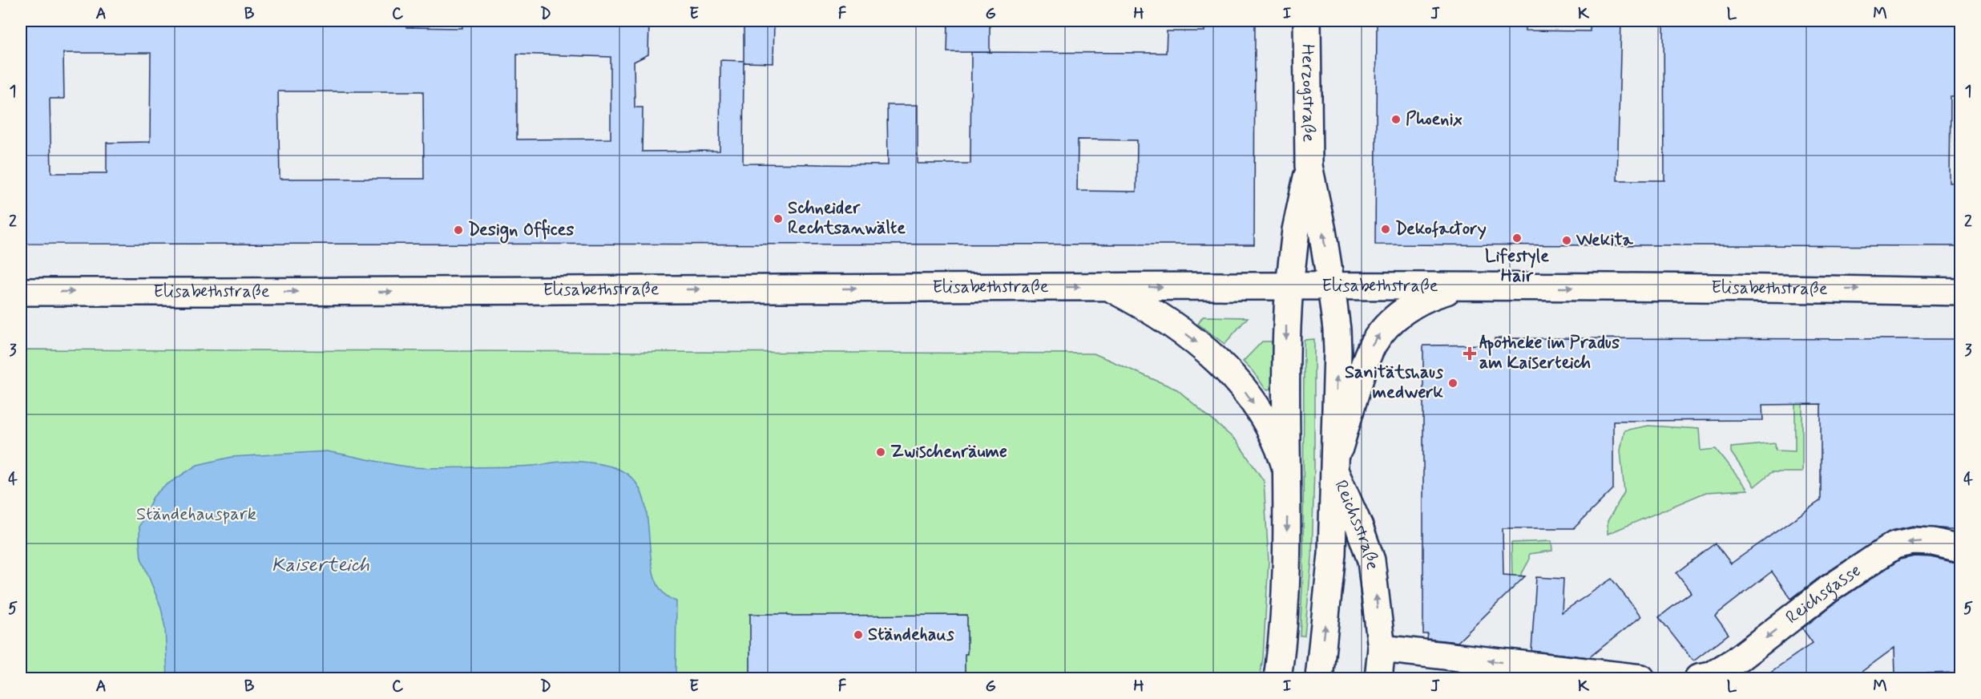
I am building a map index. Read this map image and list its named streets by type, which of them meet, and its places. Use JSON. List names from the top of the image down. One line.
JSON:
{"streets":{"main road":["Herzogstraße","Elisabethstraße","Reichsstraße","Reichsgasse"]},"crossings":[["Herzogstraße","Elisabethstraße"],["Herzogstraße","Reichsstraße"],["Elisabethstraße","Reichsstraße"]],"one_way":["Elisabethstraße","Reichsgasse"],"water":["Kaiserteich"],"parks":["Ständehauspark"],"places":{"other":["Phoenix","Schneider Rechtsanwälte","Dekofactory","Design Offices","Lifestyle Hair","Wekita","Sanitätshaus medwerk","Zwischenräume","Ständehaus"],"health":["Apotheke im Pradus am Kaiserteich"]},"grid":{"columns":["A","B","C","D","E","F","G","H","I","J","K","L","M"],"rows":["1","2","3","4","5"]}}
